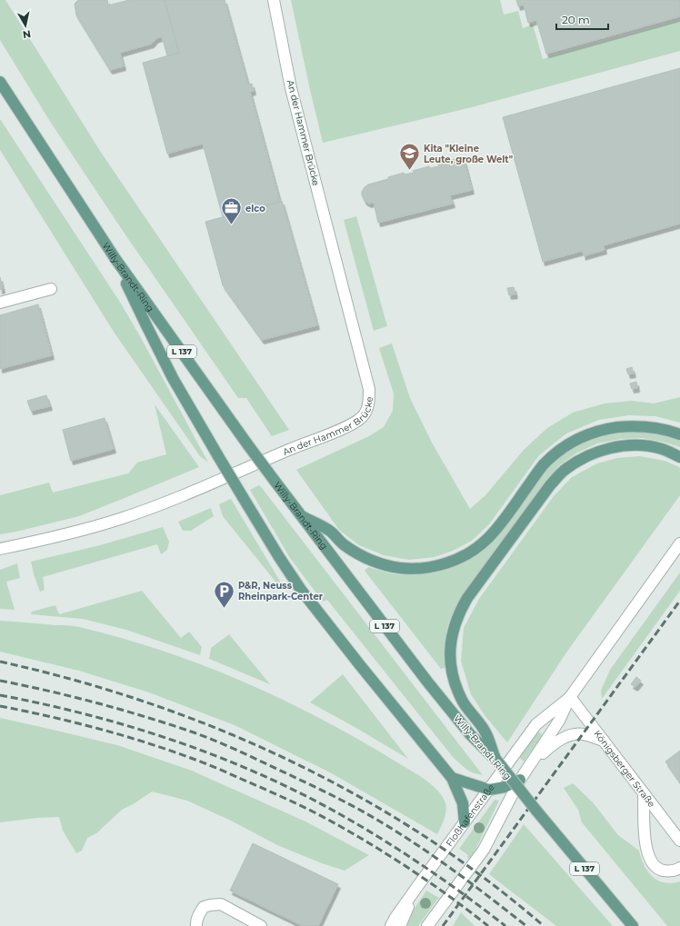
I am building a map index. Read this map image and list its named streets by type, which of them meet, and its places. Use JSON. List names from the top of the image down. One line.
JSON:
{"streets":{"main road":["Willy-Brandt-Ring","L 137"],"street":["An der Hammer Brücke","Königsberger Straße","Floßhafenstraße"]},"crossings":[["Königsberger Straße","Floßhafenstraße"]],"places":{"school or university":["Kita \"Kleine Leute, große Welt\""],"office":["elco"],"parking":["P&R, Neuss Rheinpark-Center"]},"scale_bar":"20 m","north":"bottom"}
